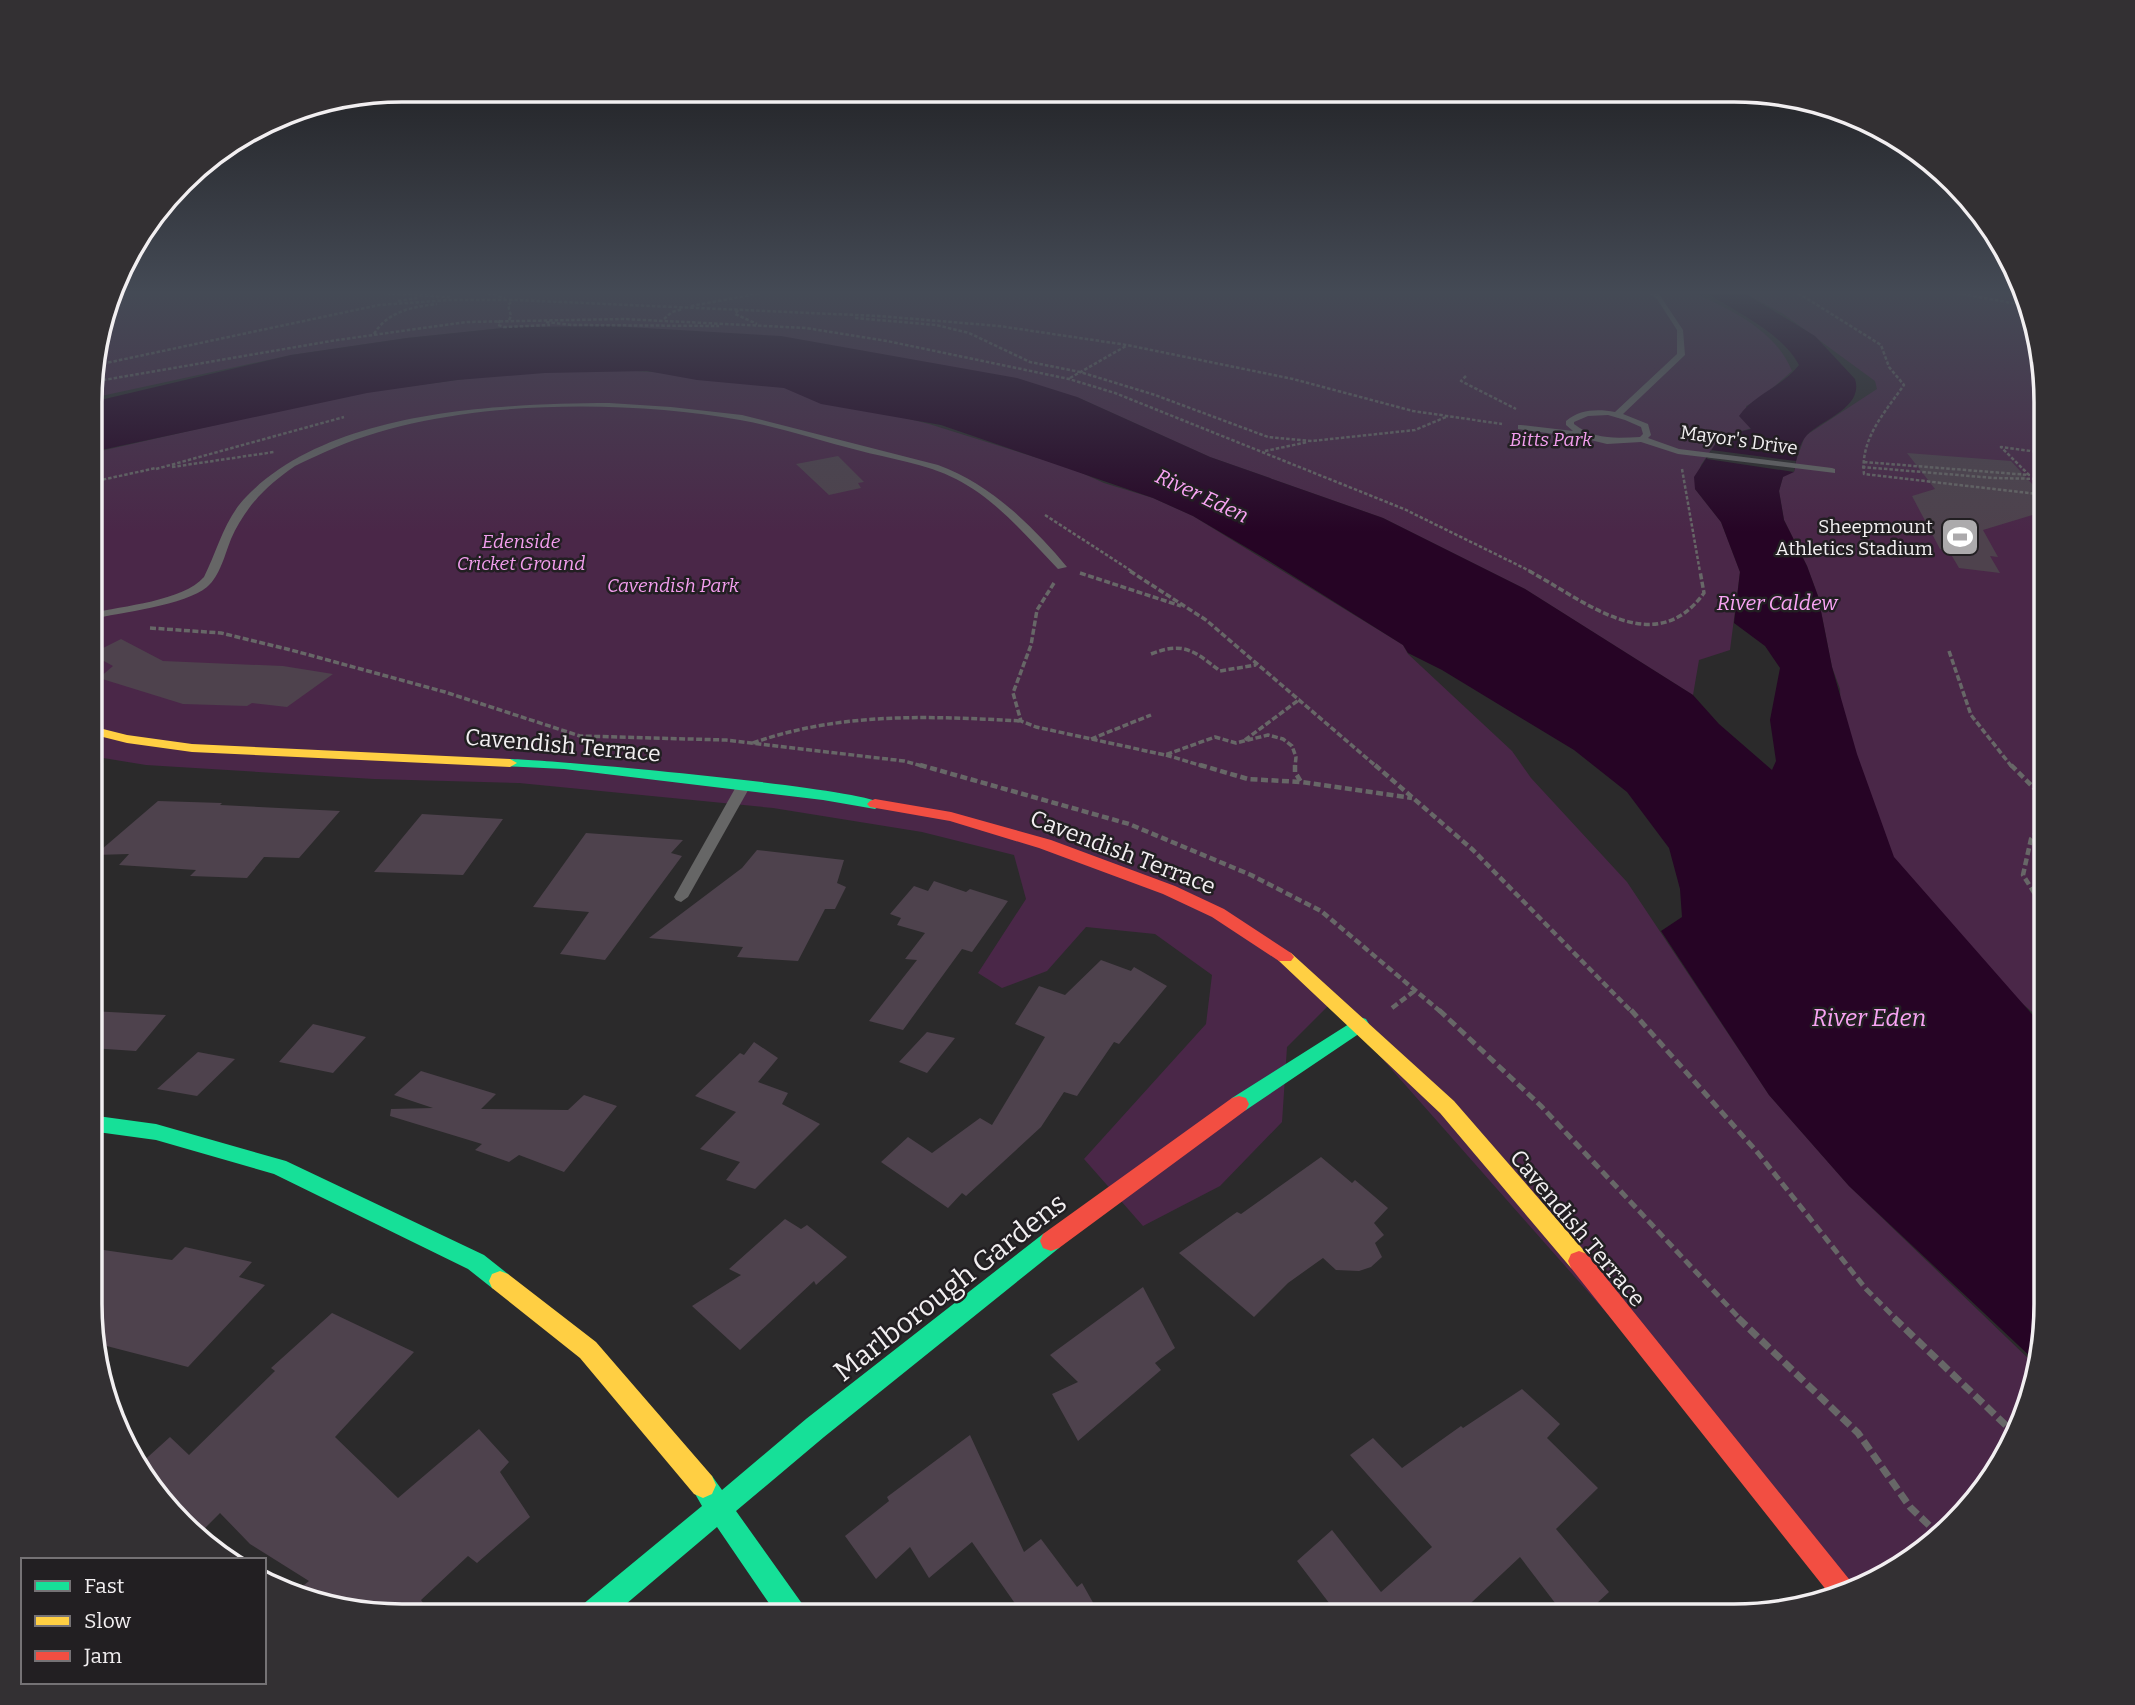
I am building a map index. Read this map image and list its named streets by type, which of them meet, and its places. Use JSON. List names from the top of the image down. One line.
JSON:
{"streets":{"street":["Cavendish Terrace","Marlborough Gardens"],"lane":["Mayor's Drive"]},"crossings":[["Cavendish Terrace","Marlborough Gardens"]],"water":["River Eden","River Caldew"],"parks":["Bitts Park","Edenside Cricket Ground","Cavendish Park"],"places":{"sports":["Sheepmount Athletics Stadium"]},"legend":["Fast","Slow","Jam"]}
